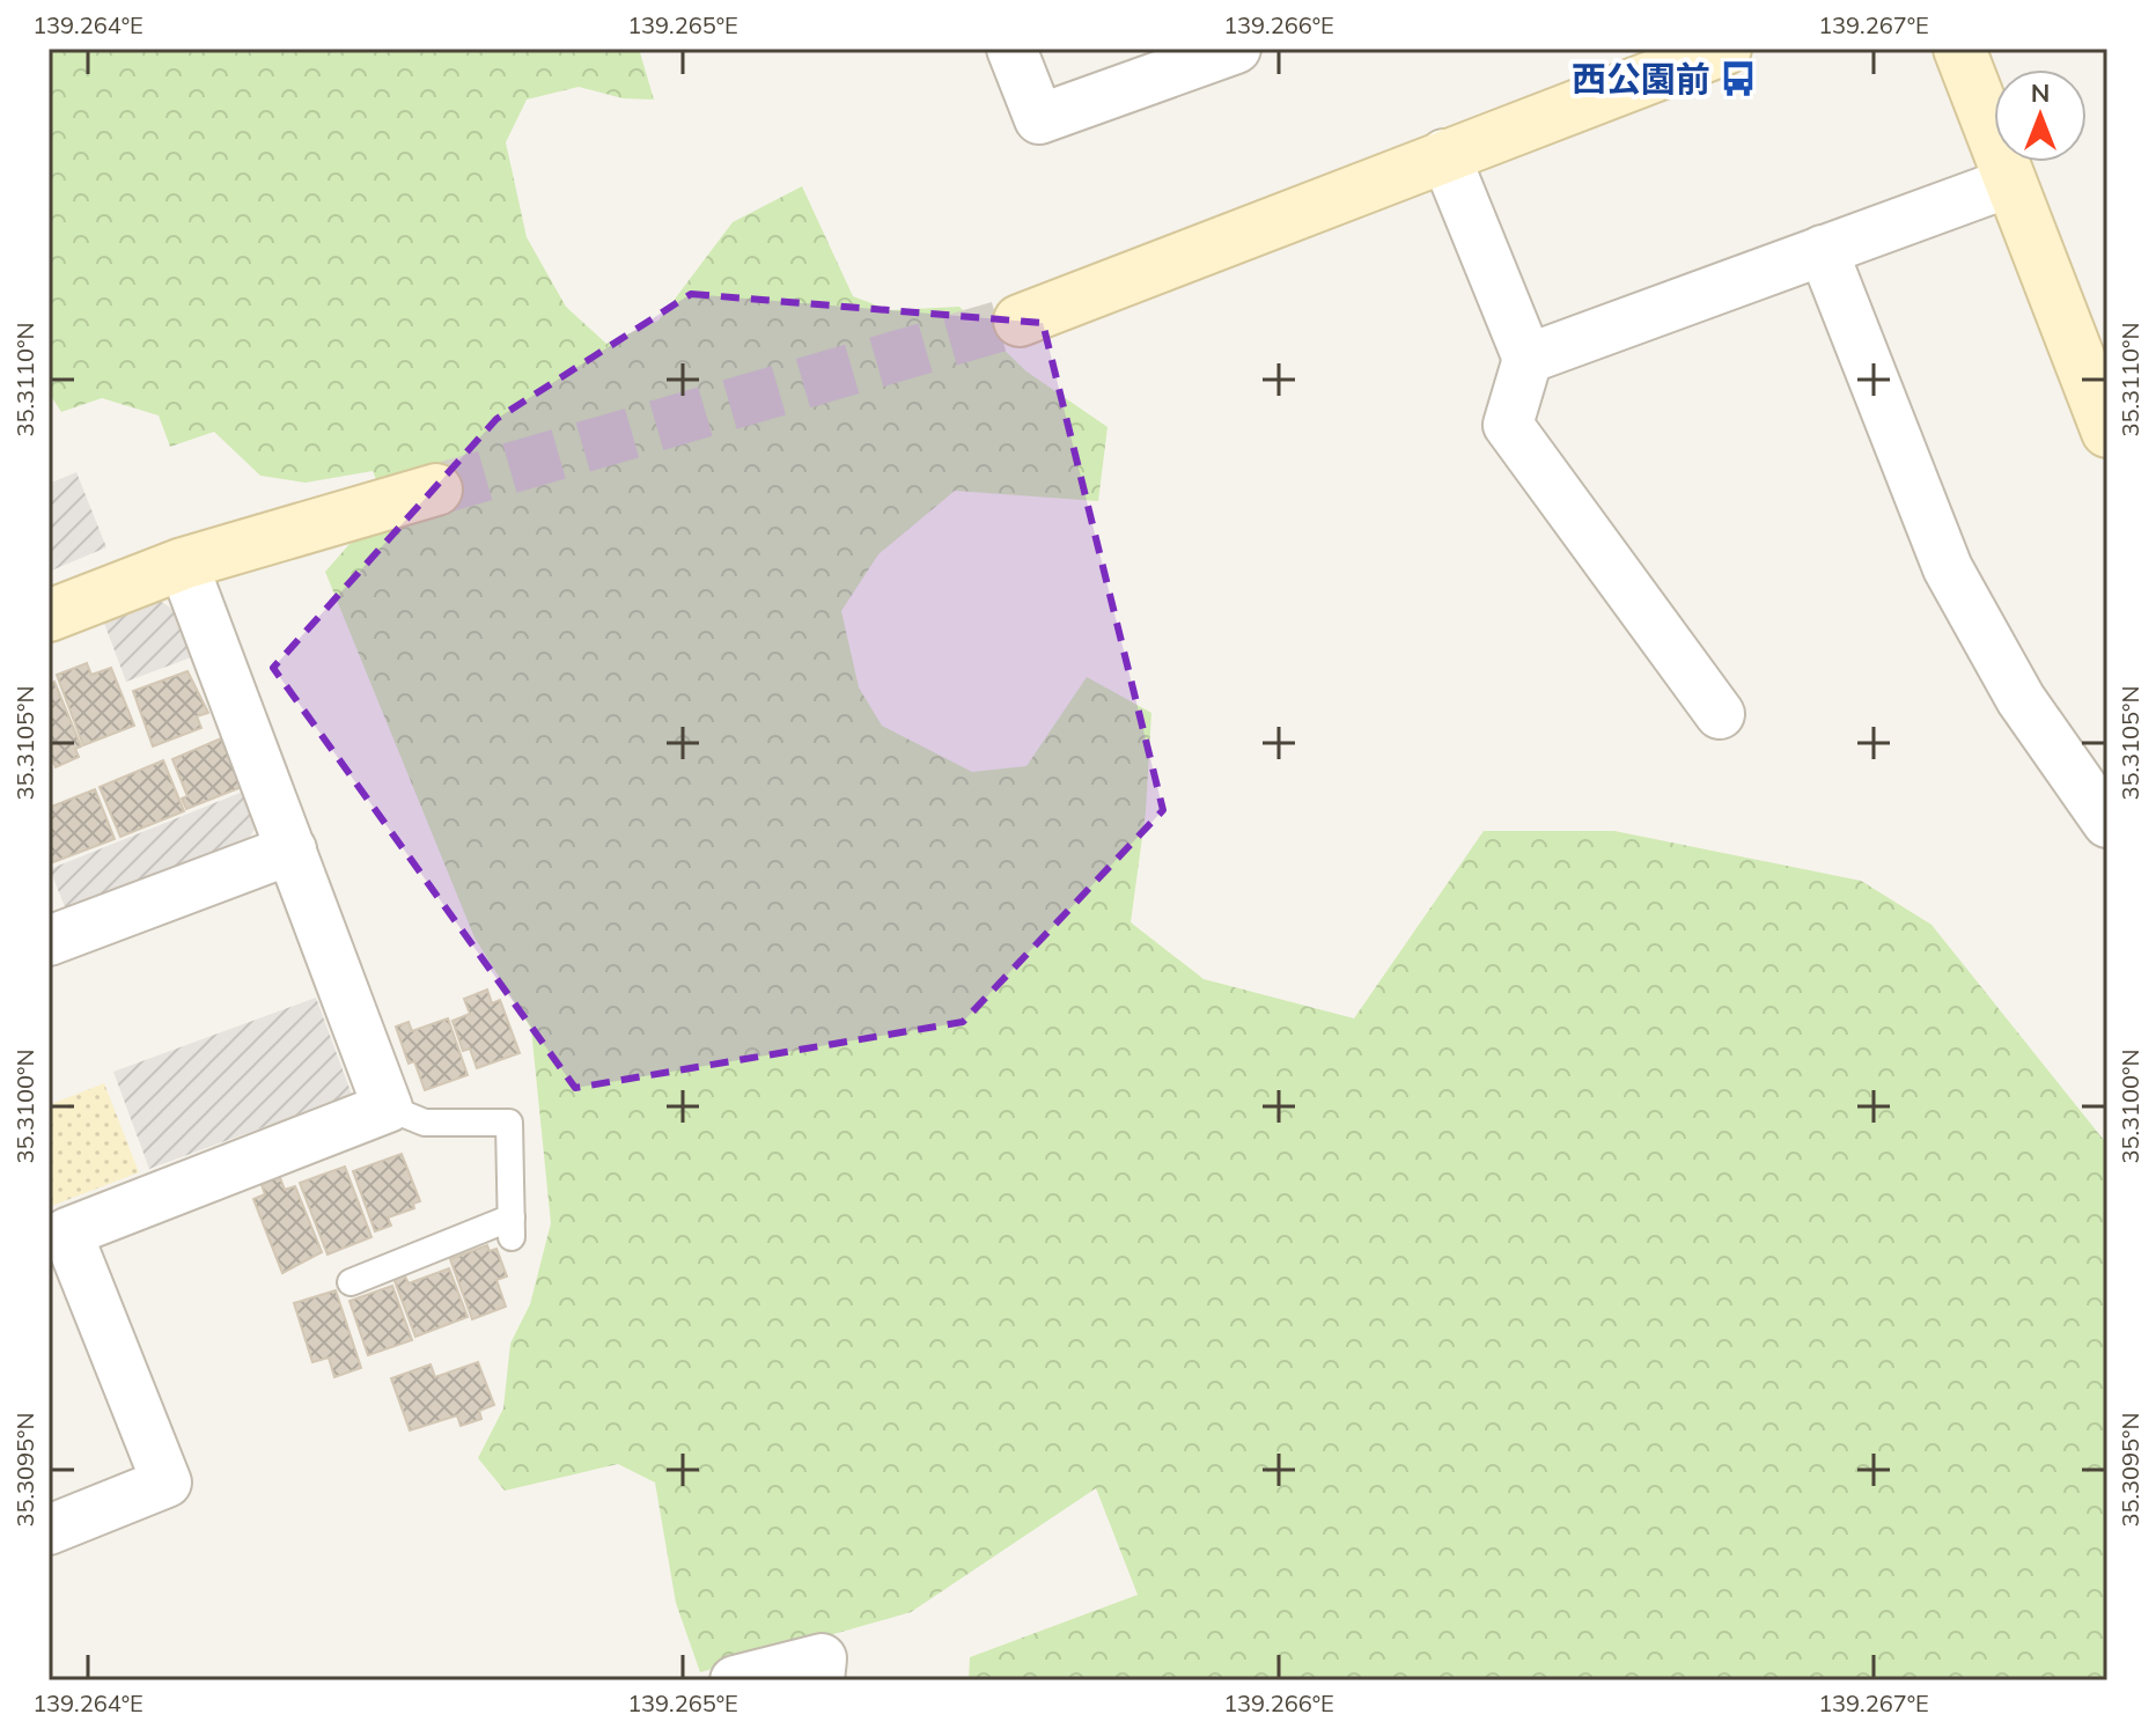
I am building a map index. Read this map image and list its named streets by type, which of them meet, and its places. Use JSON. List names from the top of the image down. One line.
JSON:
{"places":{"bus stop":["西公園前"]},"north":"top","coordinates":["139.264°E","139.265°E","139.266°E","139.267°E","35.3110°N","35.3105°N","35.3100°N","35.3095°N"]}
